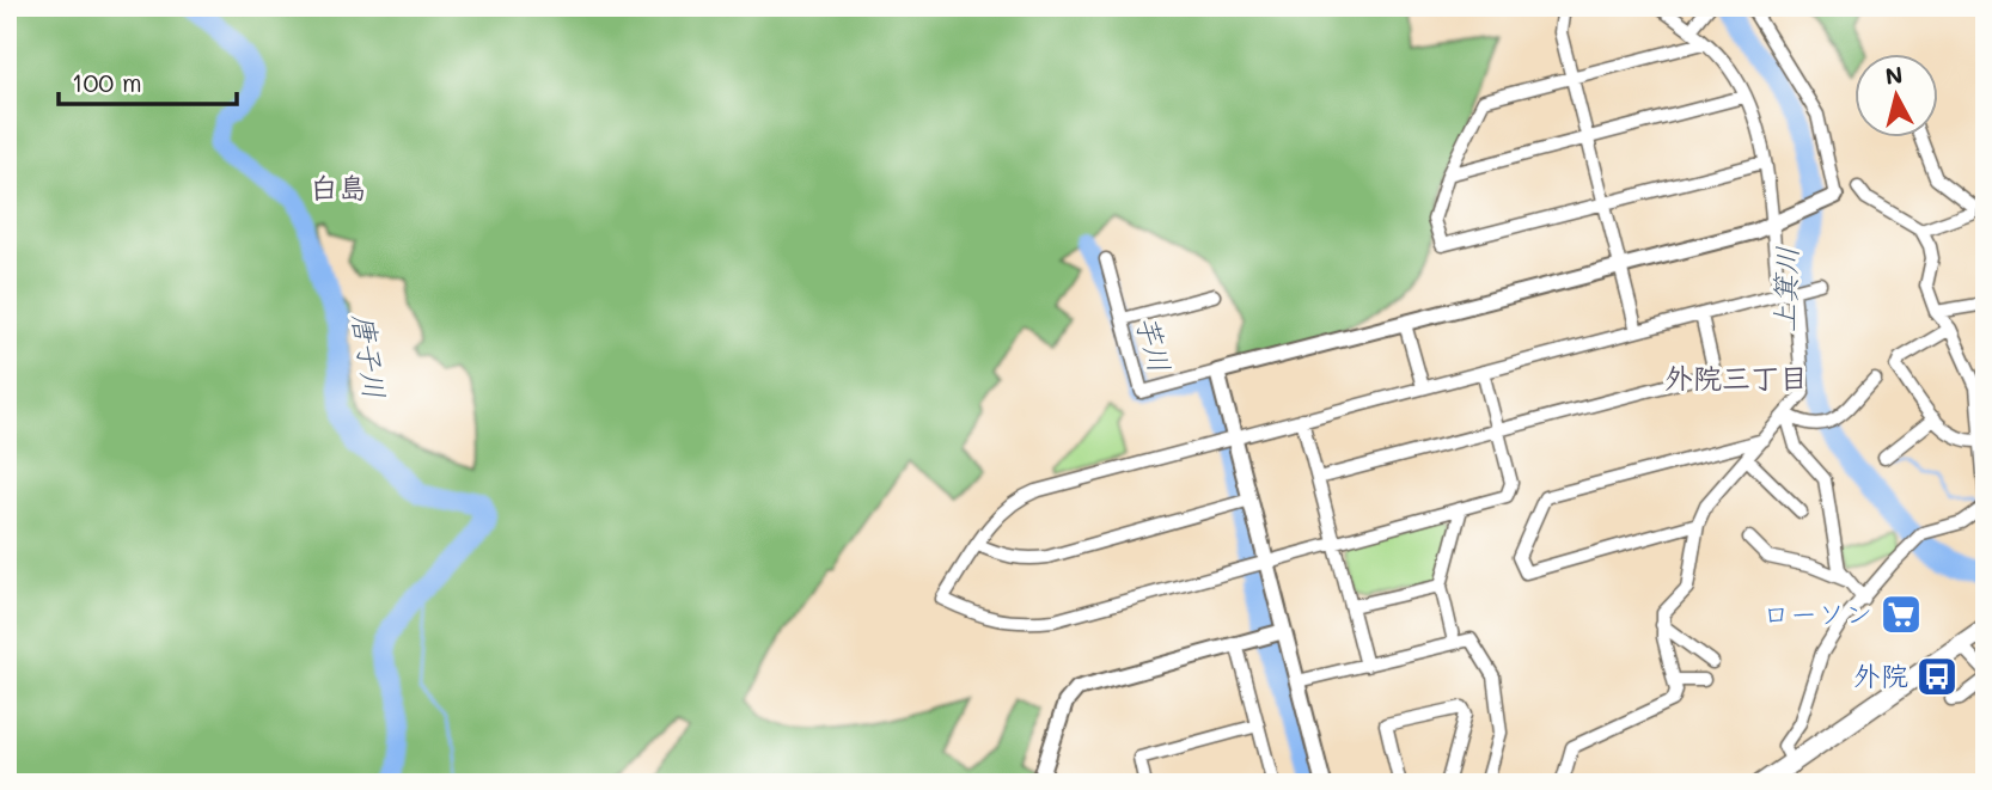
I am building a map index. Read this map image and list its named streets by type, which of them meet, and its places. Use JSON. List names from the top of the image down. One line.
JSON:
{"districts":["白島","外院三丁目"],"water":["上箕川","芋川","唐子川"],"places":{"supermarket":["ローソン"],"bus stop":["外院"]},"scale_bar":"100 m","north":"top"}
